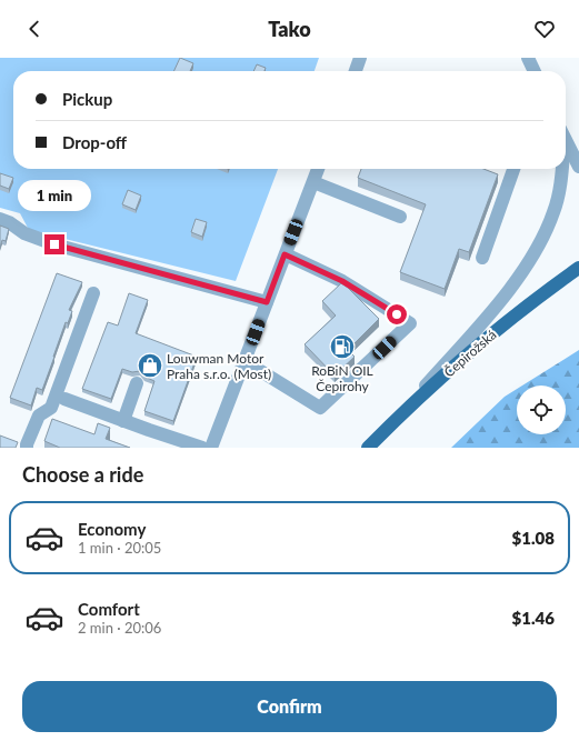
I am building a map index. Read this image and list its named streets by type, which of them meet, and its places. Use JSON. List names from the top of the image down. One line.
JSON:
{"streets":{"main road":["Čepirožská"]},"places":{"fuel station":["RoBiN OIL Čepirohy"],"shop":["Louwman Motor Praha s.r.o. (Most)"]},"page":{"header":"Tako","banner":["Pickup","Drop-off"],"bubble":"1 min","heading":"Choose a ride","list":[{"name":"Economy","note":"1 min · 20:05","value":"$1.08"},{"name":"Comfort","note":"2 min · 20:06","value":"$1.46"}],"buttons":"Confirm"}}
